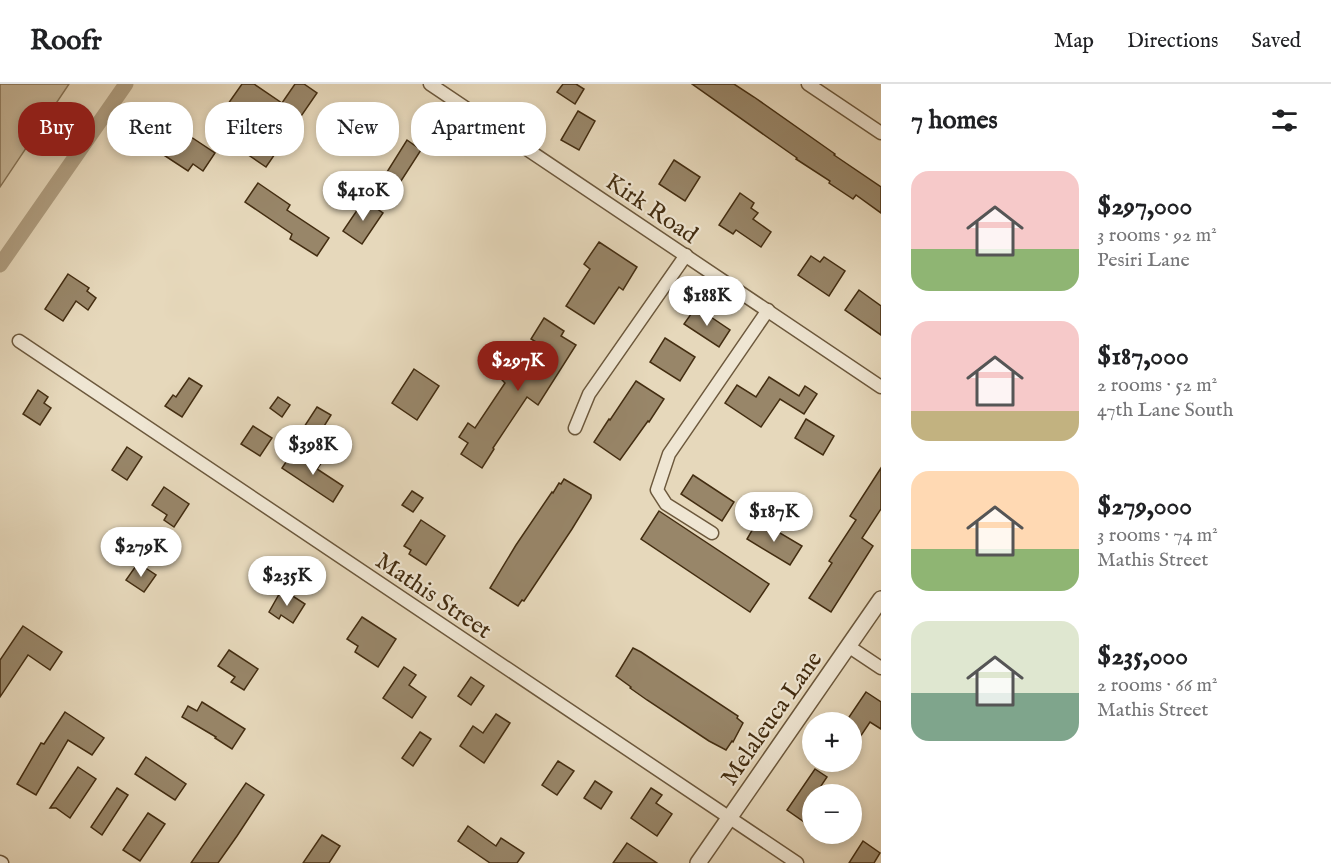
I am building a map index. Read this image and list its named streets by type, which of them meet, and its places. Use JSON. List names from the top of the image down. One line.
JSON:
{"streets":{"street":["Kirk Road","Mathis Street","Melaleuca Lane"]},"crossings":[["Mathis Street","Melaleuca Lane"]],"page":{"header":"Roofr","nav":["Map","Directions","Saved"],"heading":"7 homes","chip":["Buy","Rent","Filters","New","Apartment"],"list":[{"name":"$297,000","note":"3 rooms · 92 m² · Pesiri Lane"},{"name":"$187,000","note":"2 rooms · 52 m² · 47th Lane South"},{"name":"$279,000","note":"3 rooms · 74 m² · Mathis Street"},{"name":"$235,000","note":"2 rooms · 66 m² · Mathis Street"}],"price":["$410K","$188K","$297K","$398K","$187K","$279K","$235K"],"map_buttons":["+","−"]}}
